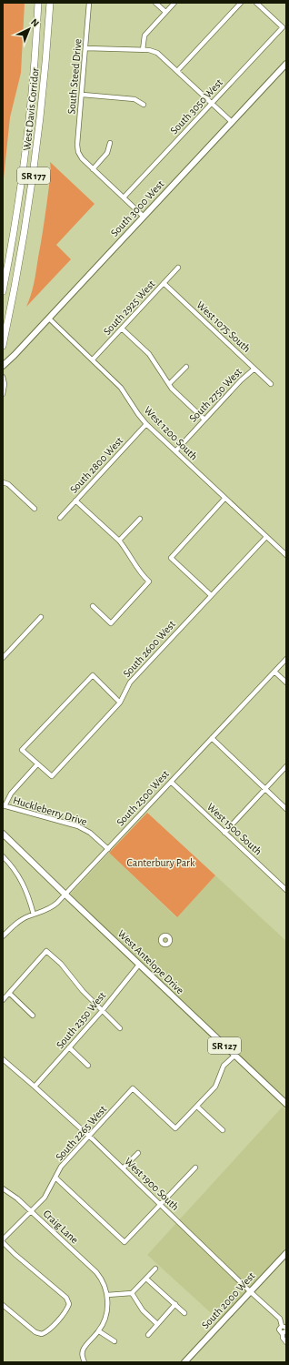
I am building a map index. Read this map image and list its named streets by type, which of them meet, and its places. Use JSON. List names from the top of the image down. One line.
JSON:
{"streets":{"highway":["West Davis Corridor","SR 177"],"main road":["South 3000 West","West Antelope Drive","SR 127","South 2000 West"],"street":["South Steed Drive","South 3050 West","South 2925 West","West 1075 South","South 2750 West","West 1200 South","South 2800 West","South 2600 West","South 2500 West","Huckleberry Drive","West 1500 South","South 2350 West","South 2265 West","West 1900 South","Craig Lane"]},"crossings":[["South 3000 West","West 1200 South"],["South 2925 West","West 1075 South"],["South 2925 West","West 1200 South"],["West 1075 South","South 2750 West"],["South 2750 West","West 1200 South"],["West 1200 South","South 2800 West"],["West 1200 South","South 2600 West"],["South 2500 West","Huckleberry Drive"],["South 2500 West","West 1500 South"],["South 2500 West","West Antelope Drive"],["West Antelope Drive","South 2350 West"],["South 2350 West","West 1900 South"],["South 2265 West","West 1900 South"],["South 2265 West","Craig Lane"],["West 1900 South","South 2000 West"]],"parks":["Canterbury Park"],"north":"top right"}
